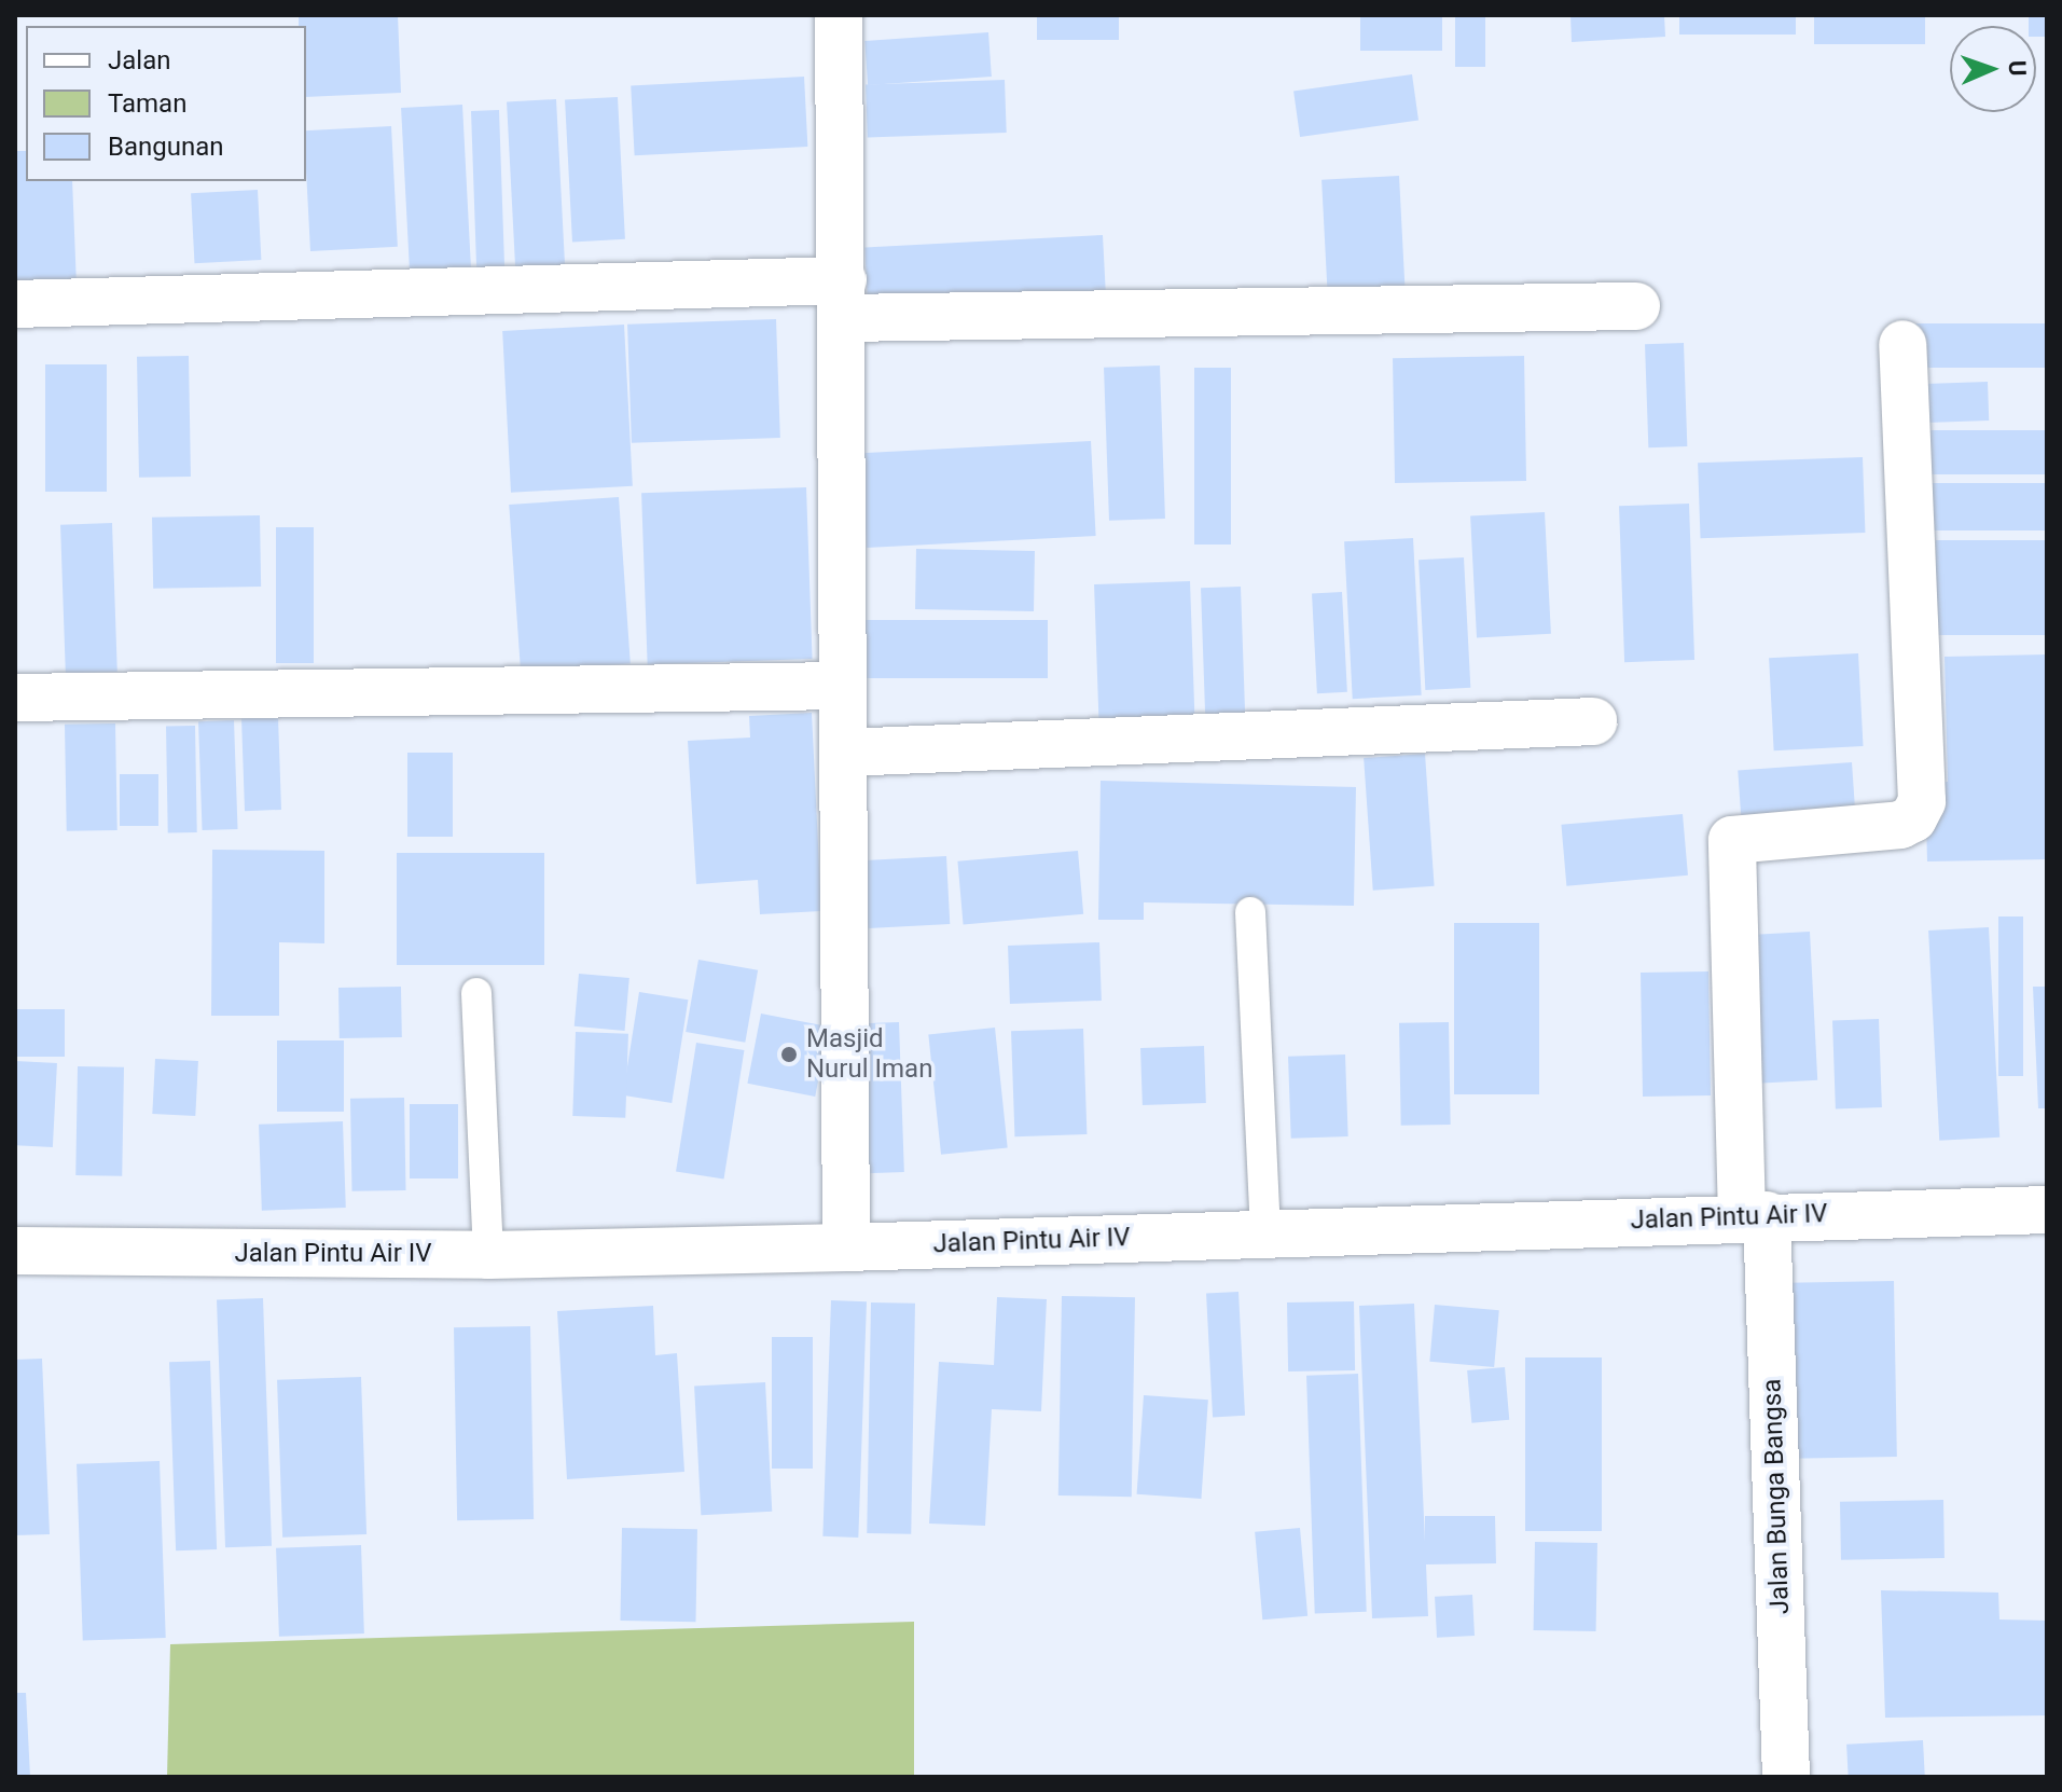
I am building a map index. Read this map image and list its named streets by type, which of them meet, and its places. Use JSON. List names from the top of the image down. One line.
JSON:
{"streets":{"street":["Jalan Pintu Air IV","Jalan Bunga Bangsa"]},"crossings":[["Jalan Pintu Air IV","Jalan Bunga Bangsa"]],"places":["Masjid Nurul Iman"],"legend":["Jalan","Taman","Bangunan"],"north":"right"}
